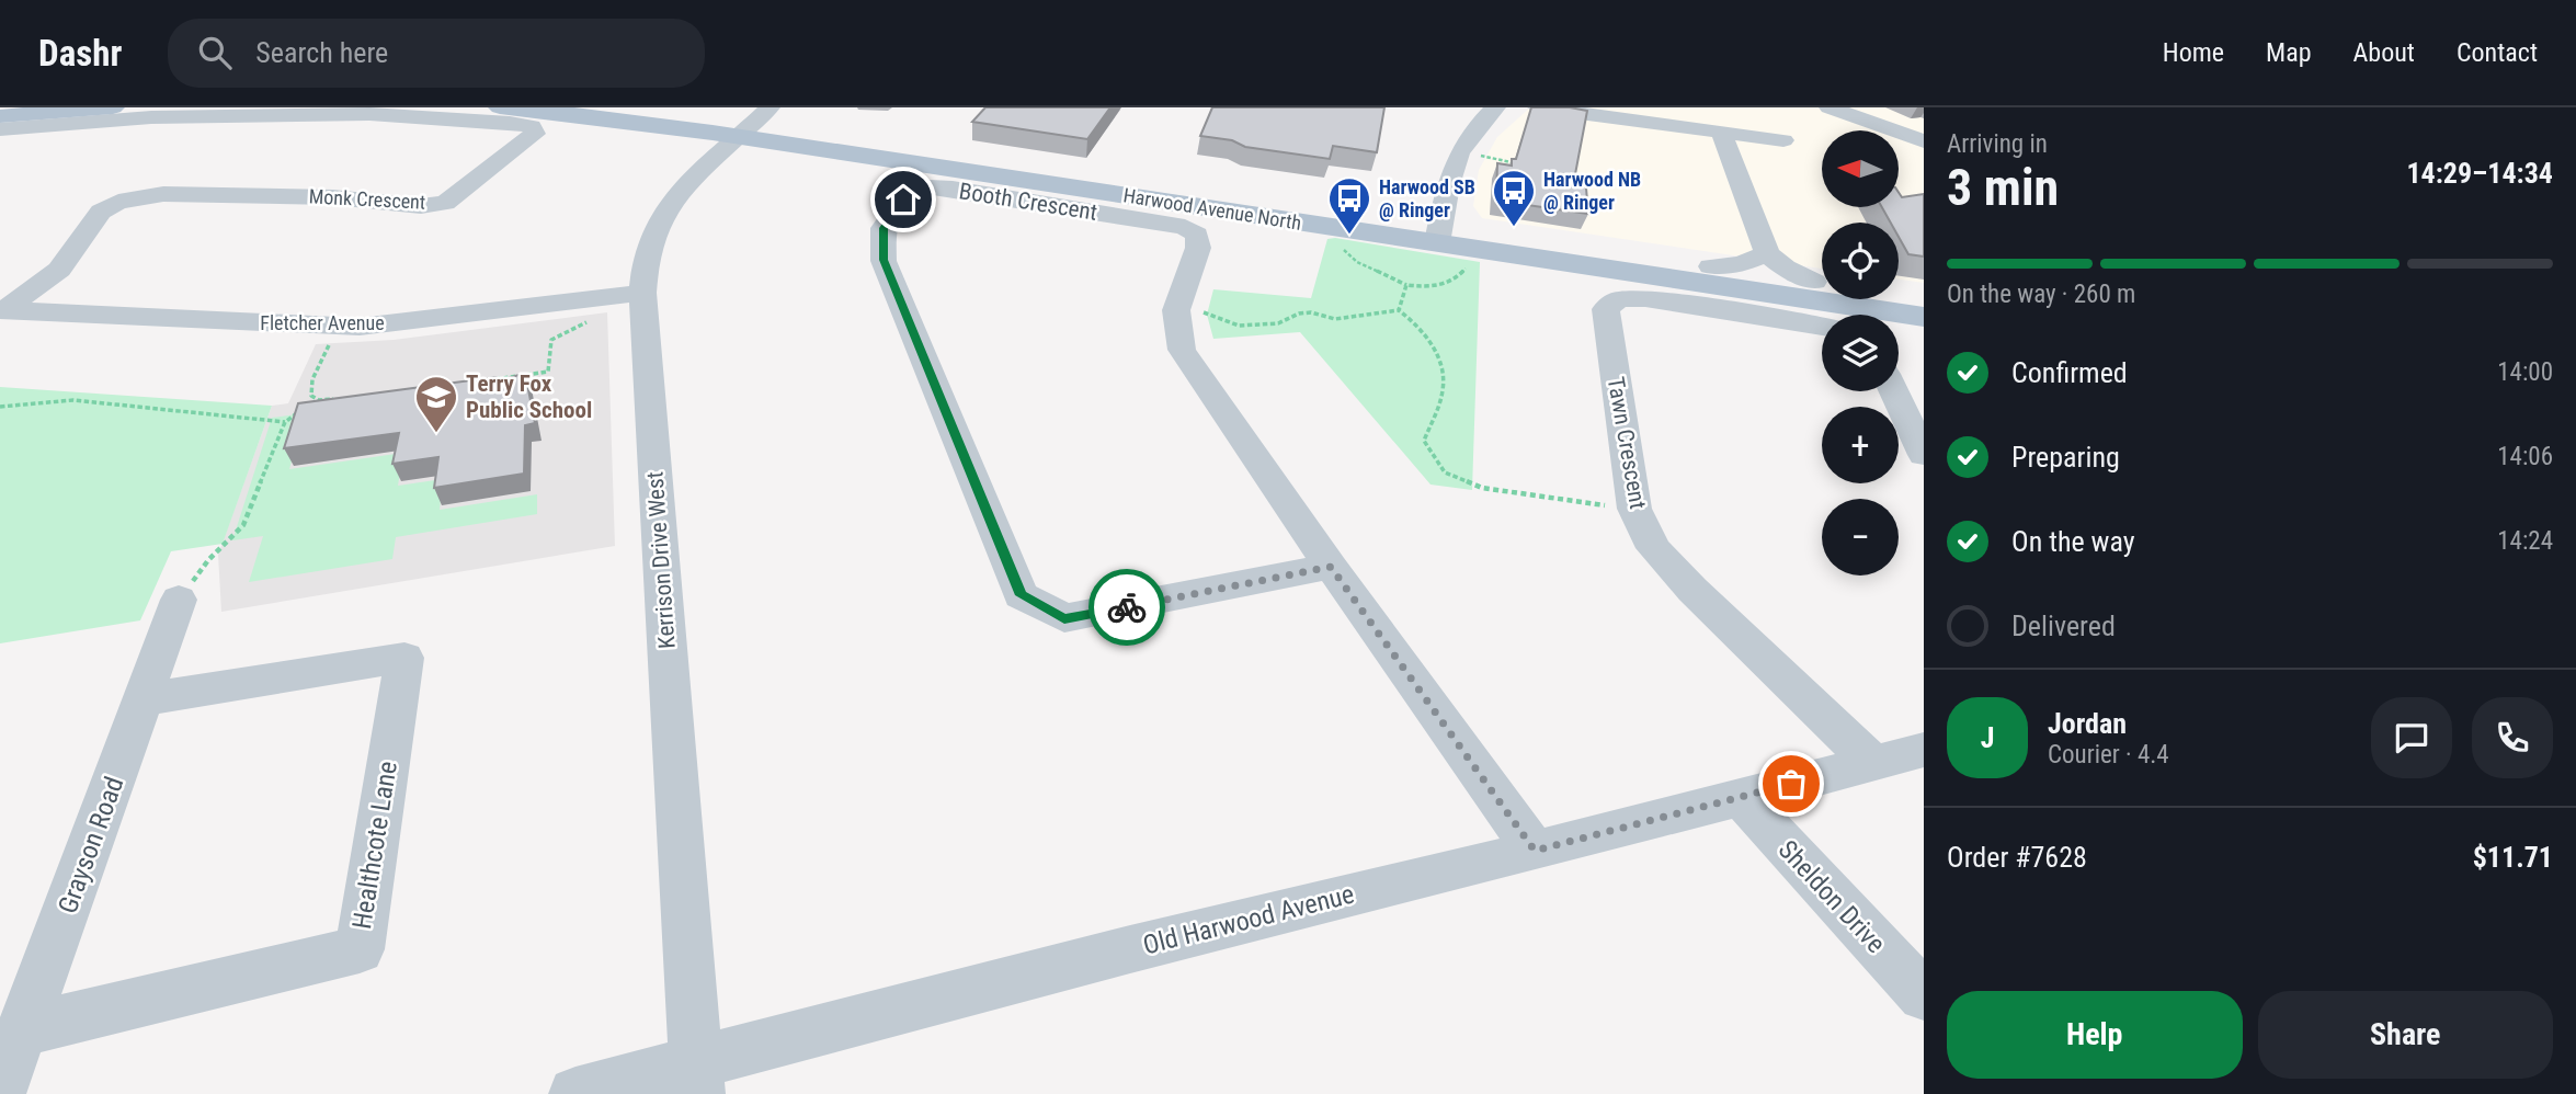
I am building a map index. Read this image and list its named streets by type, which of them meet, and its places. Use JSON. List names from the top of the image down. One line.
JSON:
{"streets":{"main road":["Harwood Avenue North"],"street":["Monk Crescent","Booth Crescent","Fletcher Avenue","Tawn Crescent","Kerrison Drive West","Grayson Road","Healthcote Lane","Sheldon Drive","Old Harwood Avenue"]},"crossings":[["Monk Crescent","Fletcher Avenue"],["Booth Crescent","Old Harwood Avenue"],["Harwood Avenue North","Kerrison Drive West"],["Fletcher Avenue","Kerrison Drive West"],["Tawn Crescent","Old Harwood Avenue"],["Kerrison Drive West","Old Harwood Avenue"],["Grayson Road","Healthcote Lane"],["Sheldon Drive","Old Harwood Avenue"]],"places":{"bus stop":["Harwood NB @ Ringer","Harwood SB @ Ringer"],"school or university":["Terry Fox Public School"]},"north":"left","page":{"header":"Dashr","search":"Search here","nav":["Home","Map","About","Contact"],"heading":["3 min","Arriving in","14:29–14:34"],"panel":["Jordan","Courier · 4.4","Order #7628","$11.71"],"map_buttons":["+","−"],"bar":"On the way · 260 m","list":[["Confirmed","14:00"],["Preparing","14:06"],["On the way","14:24"],"Delivered"],"round":"J","buttons":["Help","Share"]}}
